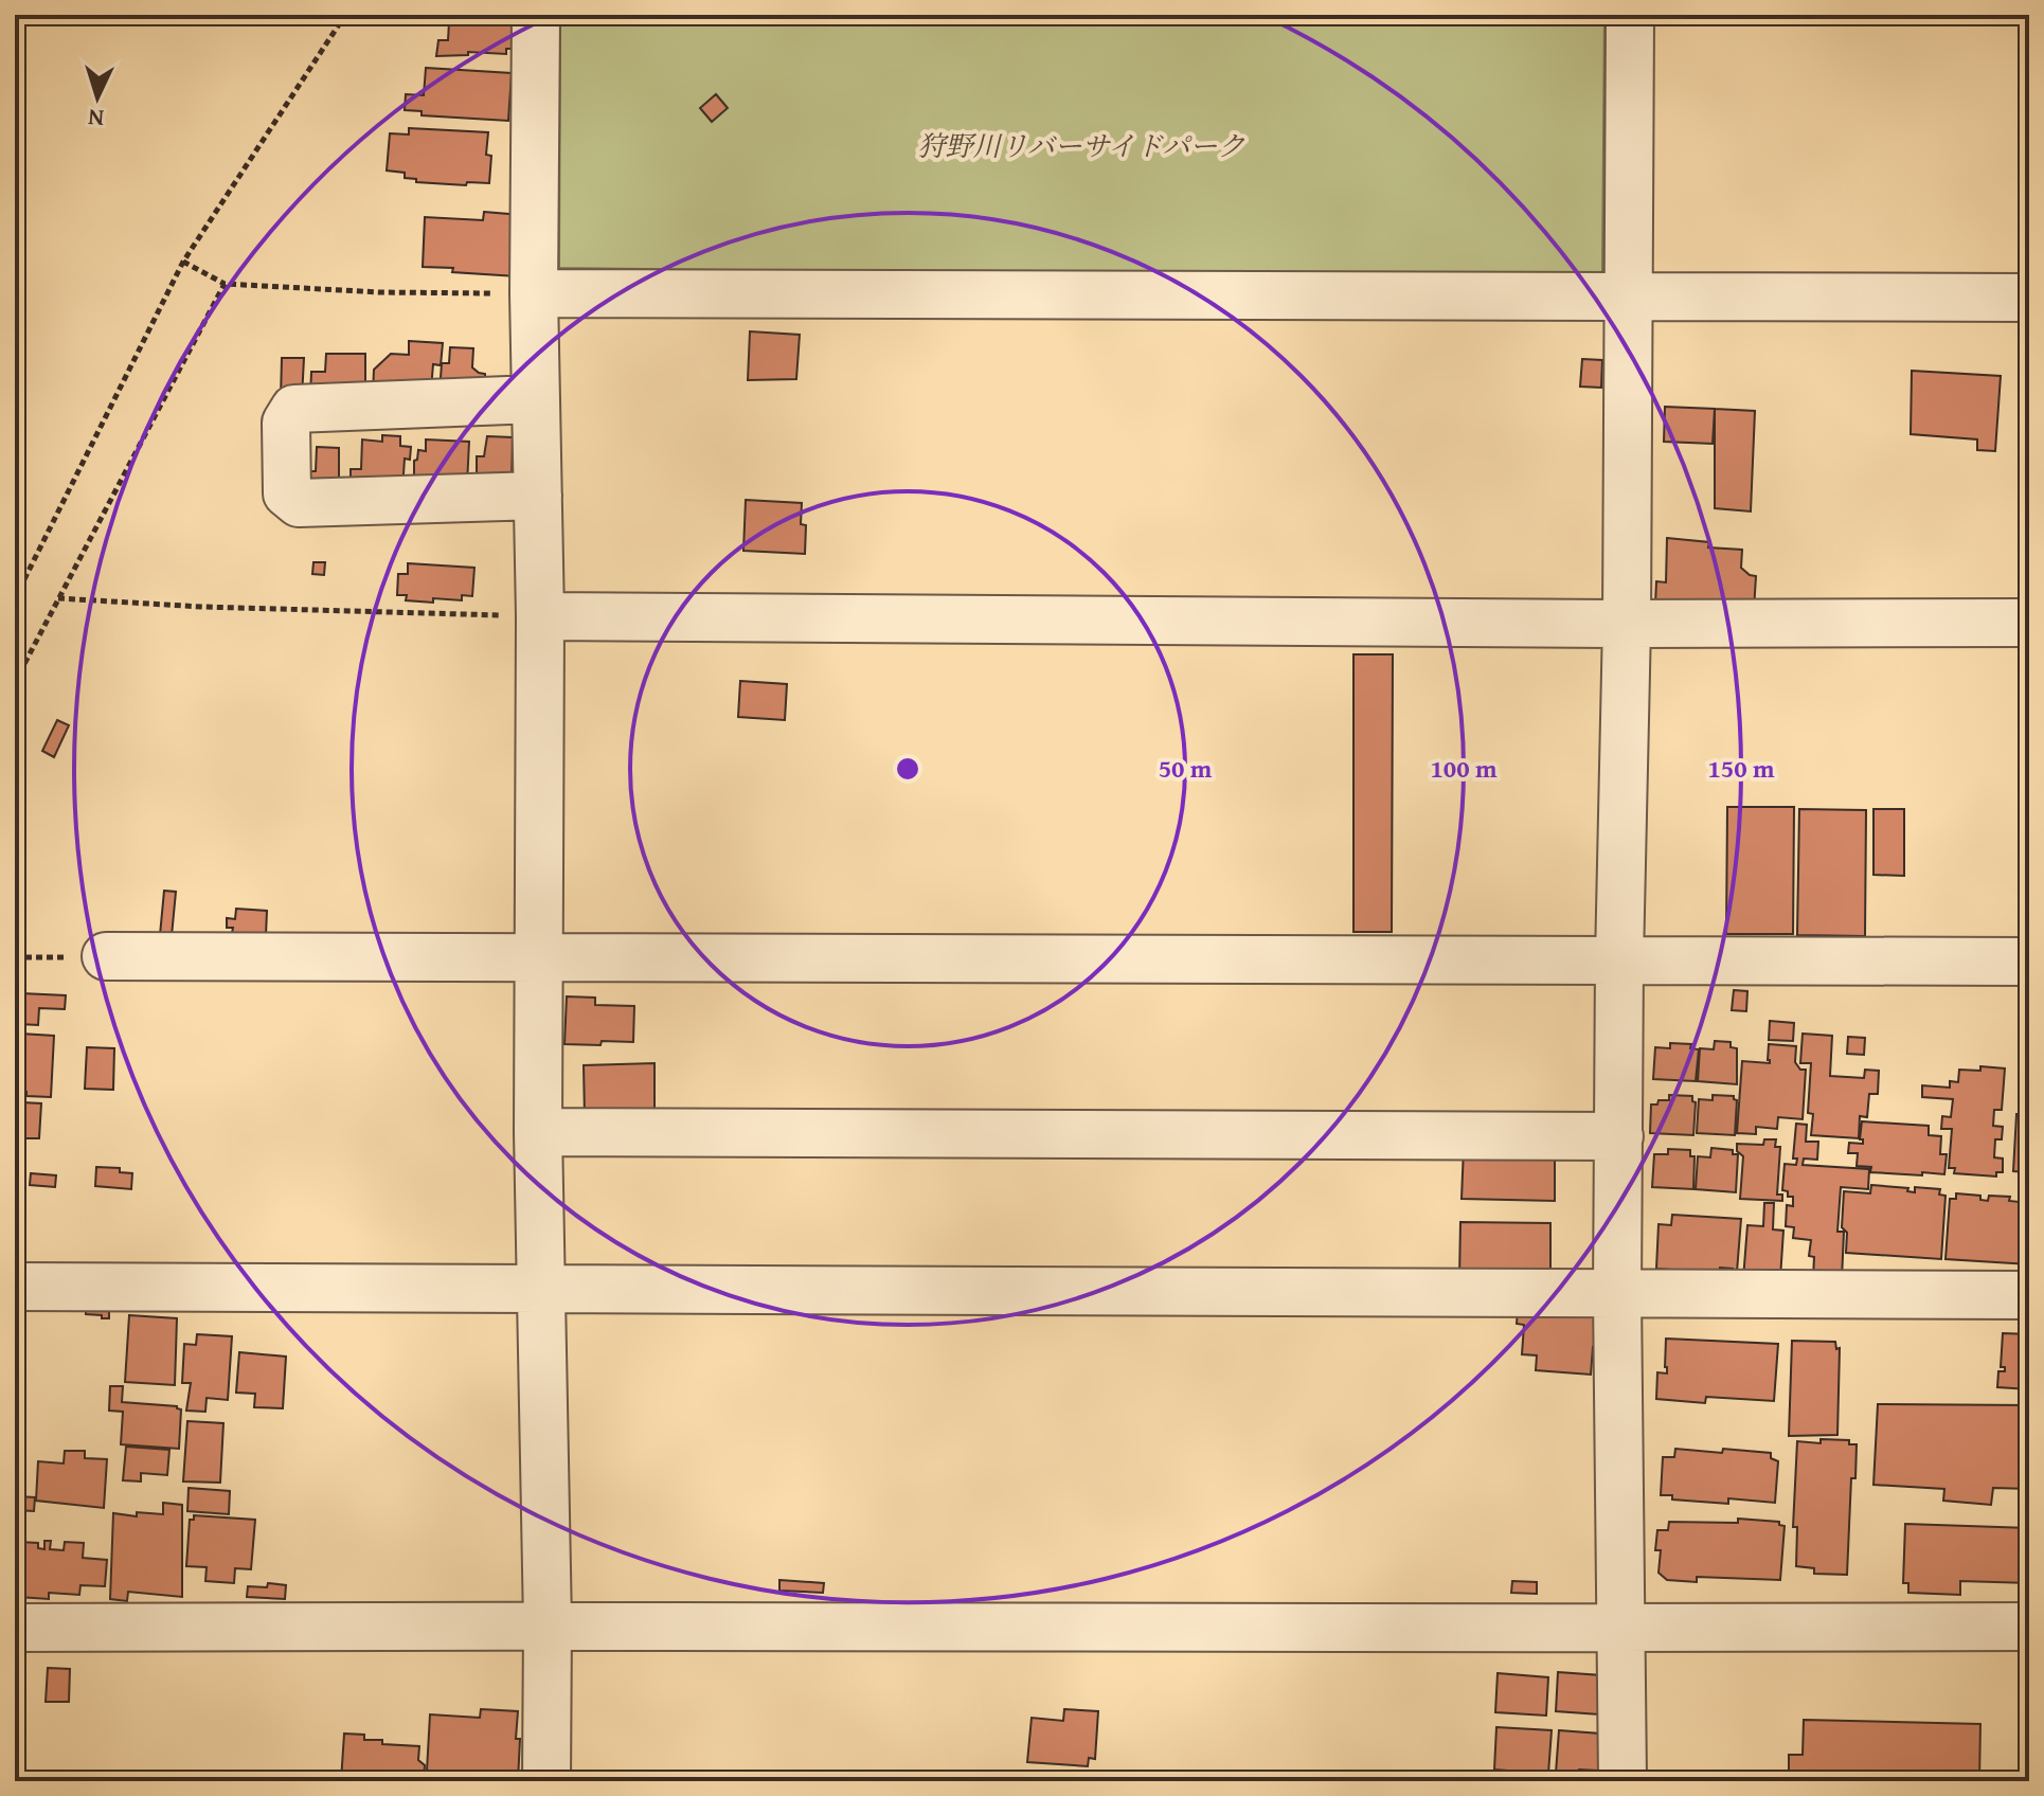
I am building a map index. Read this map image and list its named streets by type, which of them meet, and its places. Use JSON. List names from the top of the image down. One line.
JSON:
{"parks":["狩野川リバーサイドパーク"],"north":"bottom","rings":["50 m","100 m","150 m"]}
